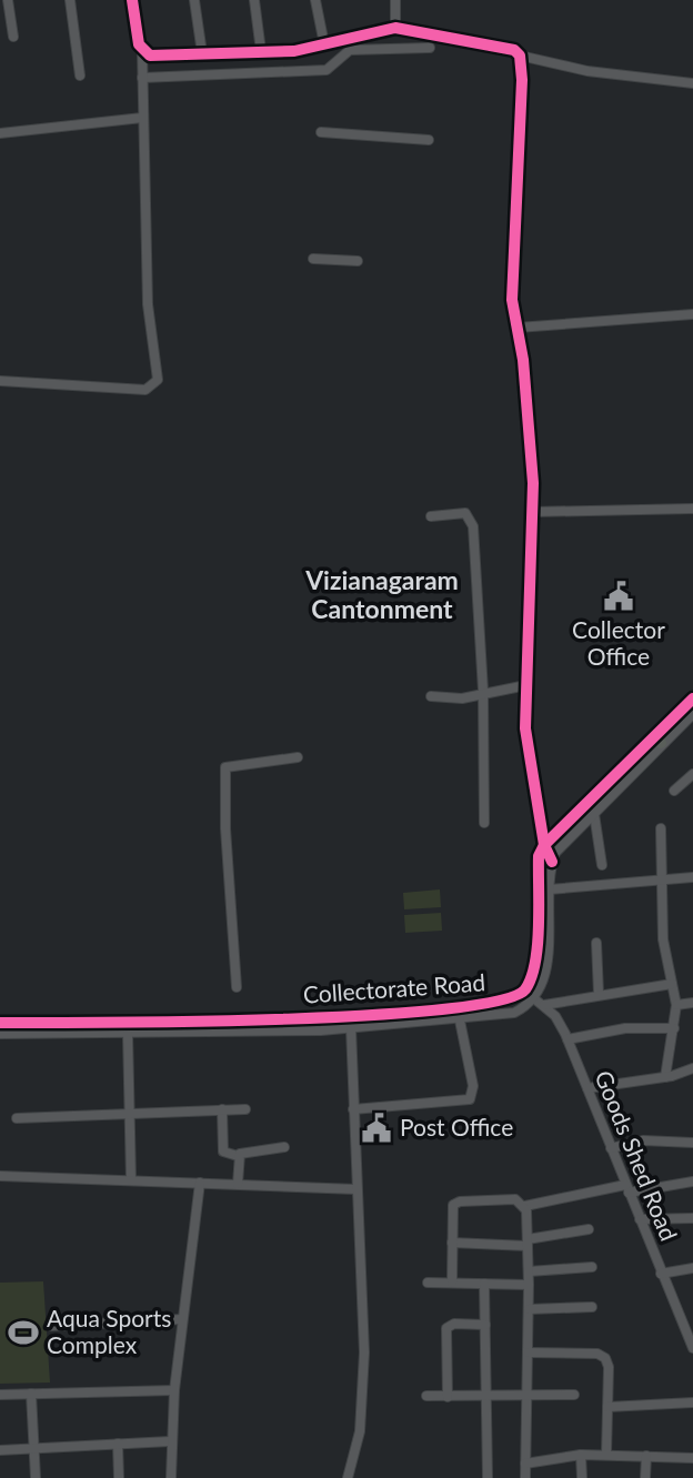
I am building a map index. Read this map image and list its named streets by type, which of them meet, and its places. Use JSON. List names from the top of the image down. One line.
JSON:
{"streets":{"street":["Collectorate Road","Goods Shed Road"]},"crossings":[["Collectorate Road","Goods Shed Road"]],"districts":["Vizianagaram Cantonment"],"places":{"public building":["Collector Office","Post Office"],"sports":["Aqua Sports Complex"]}}
